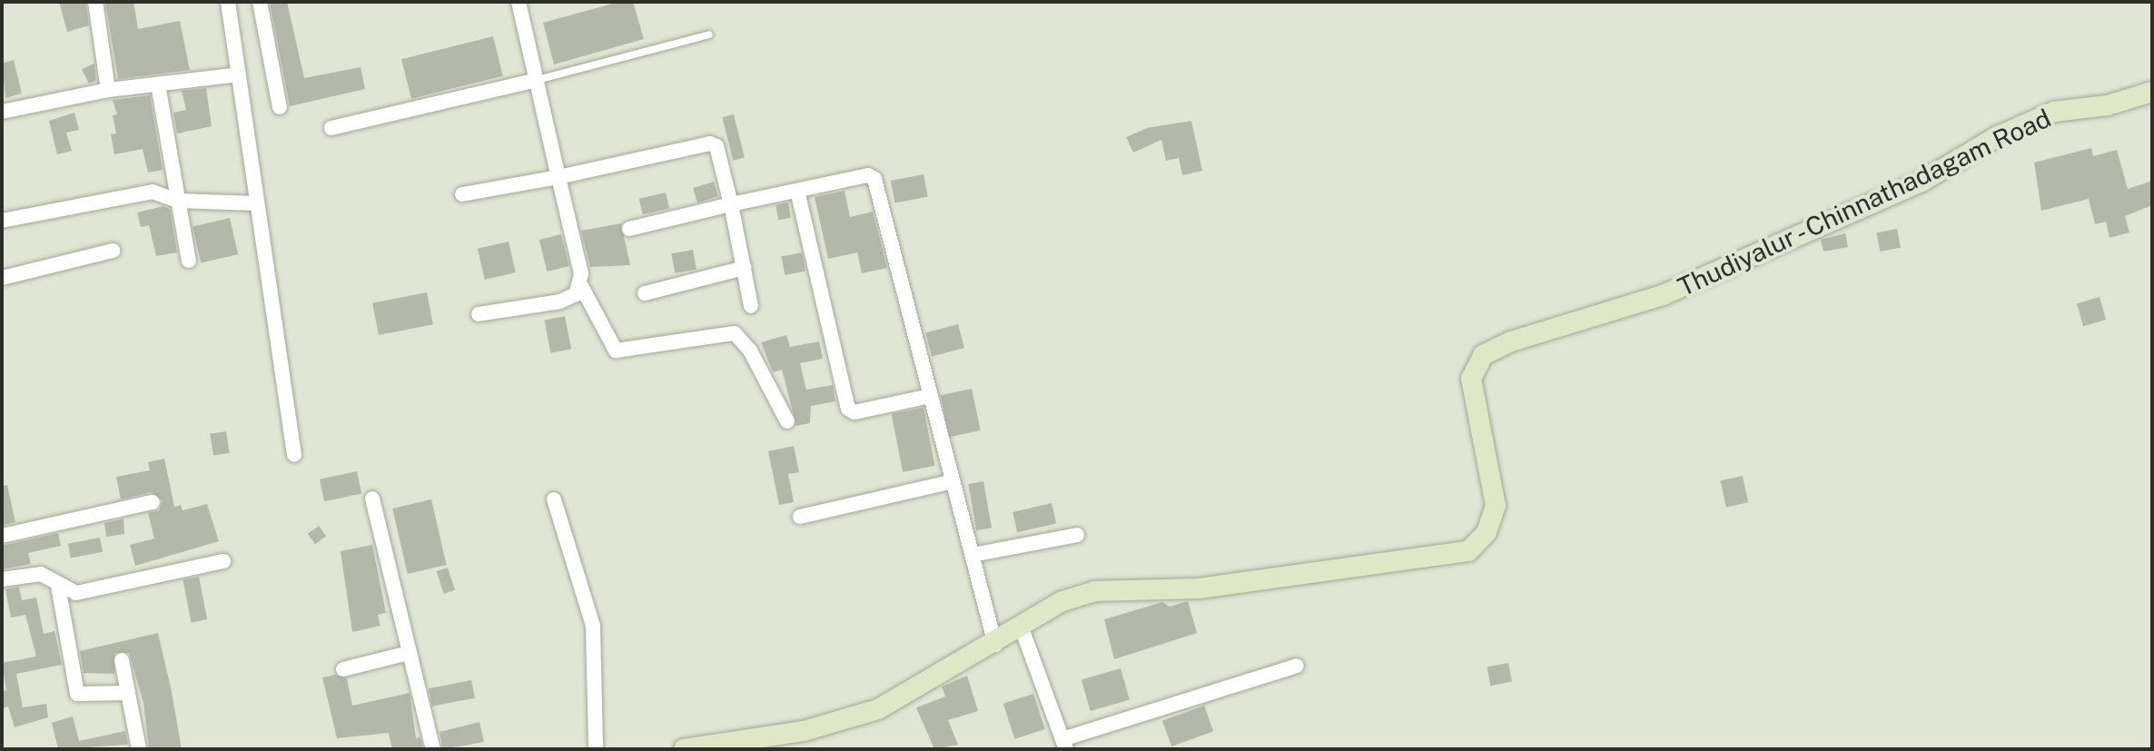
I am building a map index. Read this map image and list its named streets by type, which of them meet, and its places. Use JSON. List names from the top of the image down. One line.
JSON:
{"streets":{"main road":["Thudiyalur - Chinnathadagam Road"]}}
